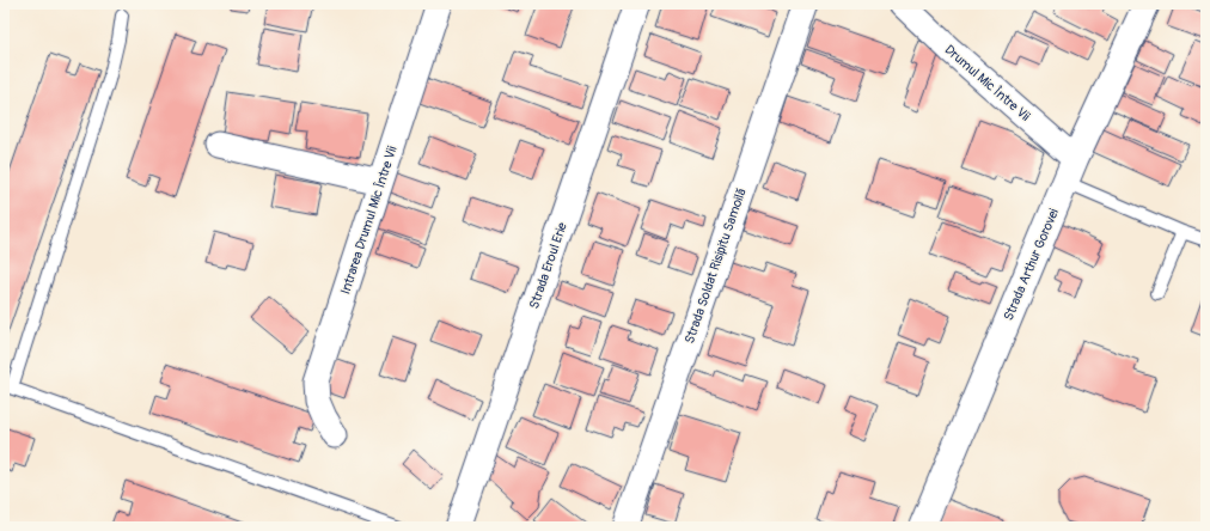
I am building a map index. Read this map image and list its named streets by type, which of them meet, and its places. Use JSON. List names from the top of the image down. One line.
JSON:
{"streets":{"street":["Drumul Mic Între Vii","Intrarea Drumul Mic Între Vii","Strada Arthur Gorovei","Strada Eroul Erie","Strada Soldat Risipitu Samoilă"]},"crossings":[["Drumul Mic Între Vii","Strada Arthur Gorovei"]]}
